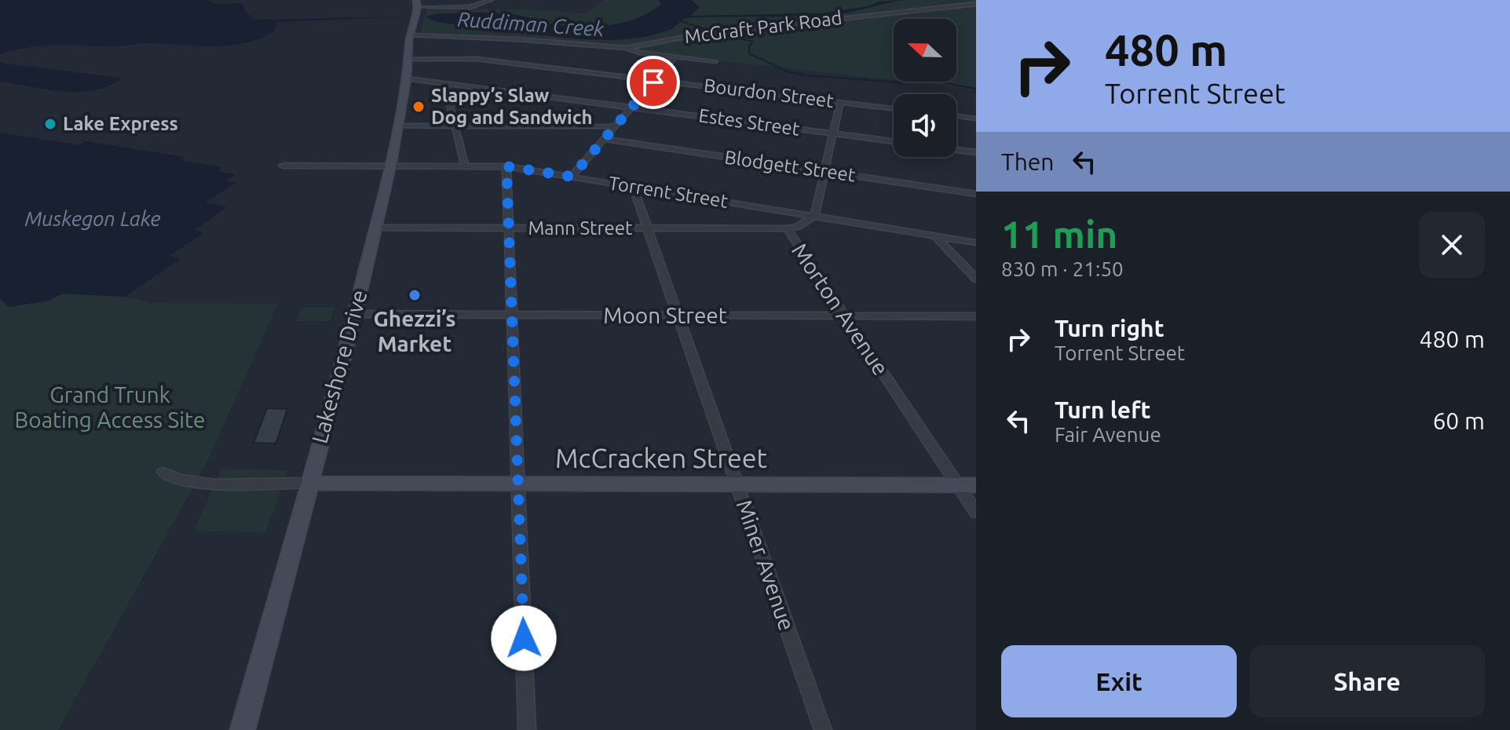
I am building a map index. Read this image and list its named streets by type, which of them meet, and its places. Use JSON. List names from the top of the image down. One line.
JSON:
{"streets":{"main road":["Lakeshore Drive","McCracken Street"],"street":["McGraft Park Road","Bourdon Street","Estes Street","Blodgett Street","Torrent Street","Mann Street","Morton Avenue","Moon Street","Miner Avenue"]},"crossings":[["Bourdon Street","Morton Avenue"],["Bourdon Street","Lakeshore Drive"],["Estes Street","Morton Avenue"],["Estes Street","Lakeshore Drive"],["Blodgett Street","Morton Avenue"],["Torrent Street","Morton Avenue"],["Torrent Street","Lakeshore Drive"],["Torrent Street","Miner Avenue"],["Mann Street","Morton Avenue"],["Mann Street","Lakeshore Drive"],["Mann Street","Miner Avenue"],["Morton Avenue","Moon Street"],["Morton Avenue","McCracken Street"],["Moon Street","Lakeshore Drive"],["Moon Street","Miner Avenue"],["Lakeshore Drive","McCracken Street"],["McCracken Street","Miner Avenue"]],"water":["Ruddiman Creek","Muskegon Lake"],"parks":["Grand Trunk Boating Access Site"],"places":["Slappy’s Slaw Dog and Sandwich","Lake Express","Ghezzi’s Market"],"north":"left","page":{"turn":["480 m","Torrent Street"],"then":"Then","heading":["11 min","830 m · 21:50"],"list":[{"name":"Turn right","note":"Torrent Street","value":"480 m"},{"name":"Turn left","note":"Fair Avenue","value":"60 m"}],"buttons":["Exit","Share"]}}
